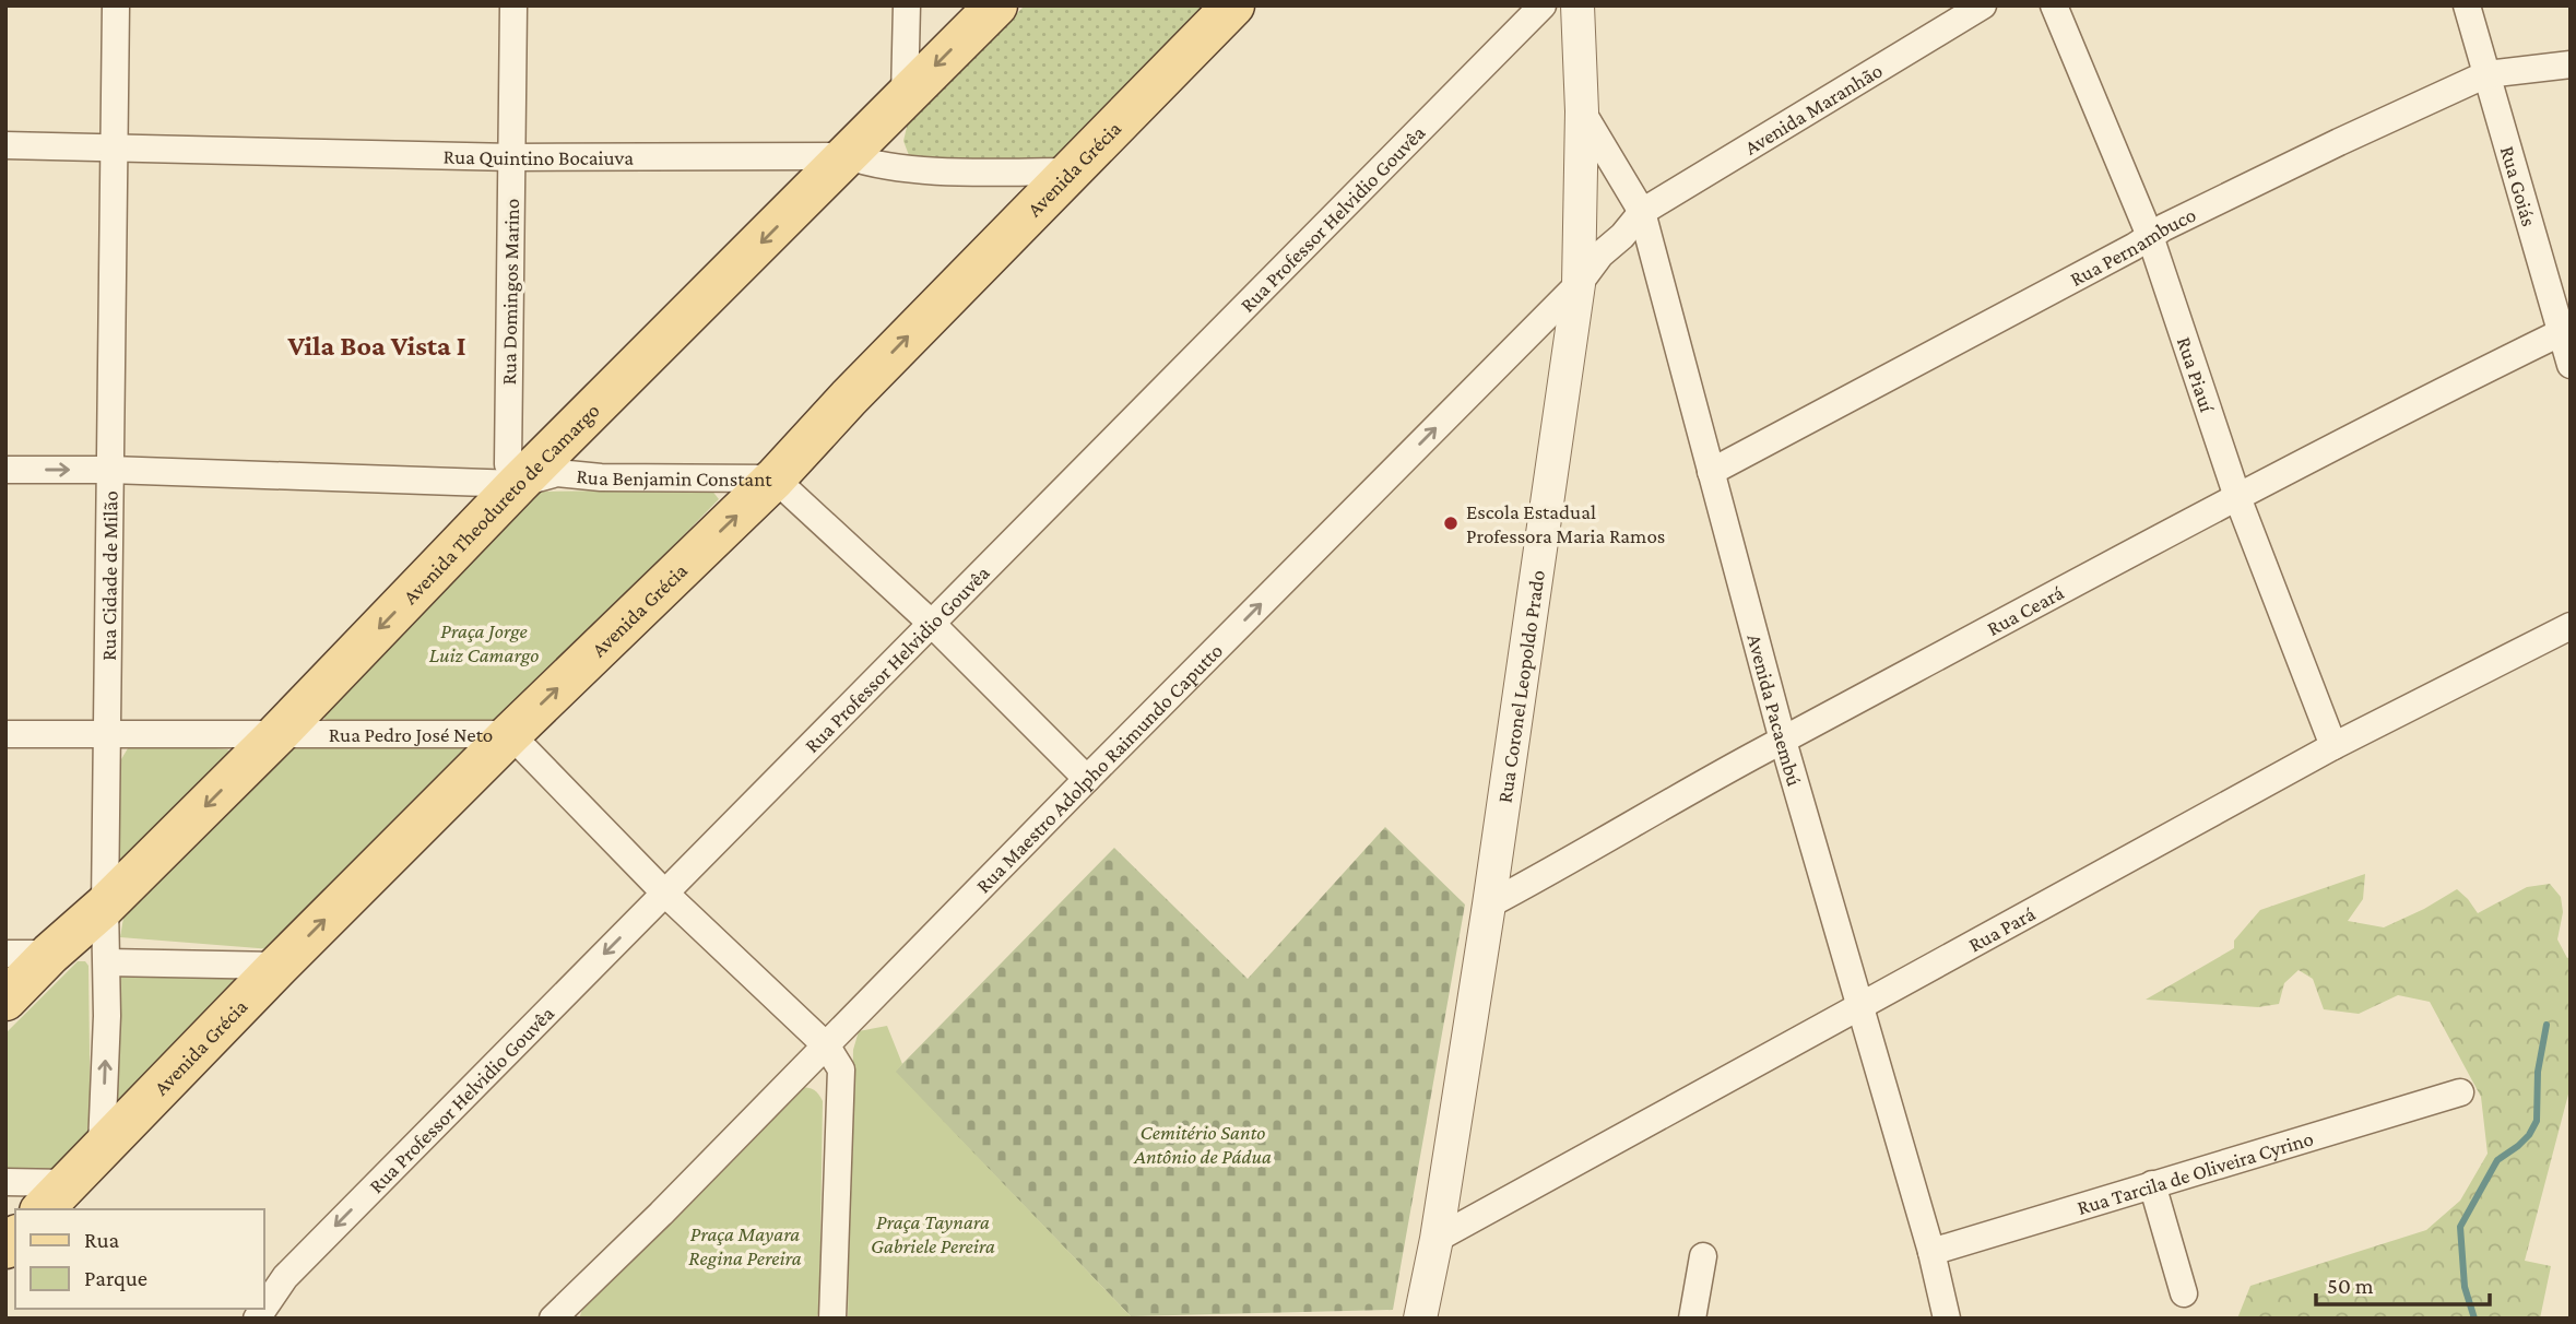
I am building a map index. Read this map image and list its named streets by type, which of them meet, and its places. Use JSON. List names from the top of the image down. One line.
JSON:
{"streets":{"main road":["Avenida Grécia","Avenida Theodureto de Camargo"],"street":["Avenida Maranhão","Rua Quintino Bocaiuva","Rua Goiás","Rua Professor Helvidio Gouvêa","Rua Pernambuco","Rua Domingos Marino","Rua Piauí","Rua Benjamin Constant","Rua Cidade de Milão","Rua Ceará","Rua Coronel Leopoldo Prado","Avenida Pacaembú","Rua Pedro José Neto","Rua Maestro Adolpho Raimundo Caputto","Rua Pará","Rua Tarcila de Oliveira Cyrino"]},"crossings":[["Avenida Maranhão","Avenida Pacaembú"],["Avenida Maranhão","Rua Maestro Adolpho Raimundo Caputto"],["Rua Quintino Bocaiuva","Avenida Grécia"],["Rua Quintino Bocaiuva","Rua Domingos Marino"],["Rua Quintino Bocaiuva","Avenida Theodureto de Camargo"],["Rua Quintino Bocaiuva","Rua Cidade de Milão"],["Avenida Grécia","Rua Benjamin Constant"],["Avenida Grécia","Rua Cidade de Milão"],["Avenida Grécia","Rua Pedro José Neto"],["Rua Goiás","Rua Pernambuco"],["Rua Goiás","Rua Ceará"],["Rua Professor Helvidio Gouvêa","Rua Benjamin Constant"],["Rua Professor Helvidio Gouvêa","Rua Pedro José Neto"],["Rua Pernambuco","Rua Piauí"],["Rua Pernambuco","Avenida Pacaembú"],["Rua Domingos Marino","Rua Benjamin Constant"],["Rua Domingos Marino","Avenida Theodureto de Camargo"],["Rua Piauí","Rua Ceará"],["Rua Piauí","Rua Pará"],["Rua Benjamin Constant","Avenida Theodureto de Camargo"],["Rua Benjamin Constant","Rua Cidade de Milão"],["Rua Benjamin Constant","Rua Maestro Adolpho Raimundo Caputto"],["Avenida Theodureto de Camargo","Rua Cidade de Milão"],["Avenida Theodureto de Camargo","Rua Pedro José Neto"],["Rua Cidade de Milão","Rua Pedro José Neto"],["Rua Ceará","Rua Coronel Leopoldo Prado"],["Rua Ceará","Avenida Pacaembú"],["Rua Coronel Leopoldo Prado","Avenida Pacaembú"],["Rua Coronel Leopoldo Prado","Rua Maestro Adolpho Raimundo Caputto"],["Rua Coronel Leopoldo Prado","Rua Pará"],["Avenida Pacaembú","Rua Maestro Adolpho Raimundo Caputto"],["Avenida Pacaembú","Rua Pará"],["Avenida Pacaembú","Rua Tarcila de Oliveira Cyrino"],["Rua Pedro José Neto","Rua Maestro Adolpho Raimundo Caputto"]],"one_way":["Avenida Grécia","Avenida Theodureto de Camargo","Rua Maestro Adolpho Raimundo Caputto"],"districts":["Vila Boa Vista I"],"parks":["Praça Jorge Luiz Camargo","Cemitério Santo Antônio de Pádua","Praça Taynara Gabriele Pereira","Praça Mayara Regina Pereira"],"places":["Escola Estadual Professora Maria Ramos"],"legend":["Rua","Parque"],"scale_bar":"50 m"}
